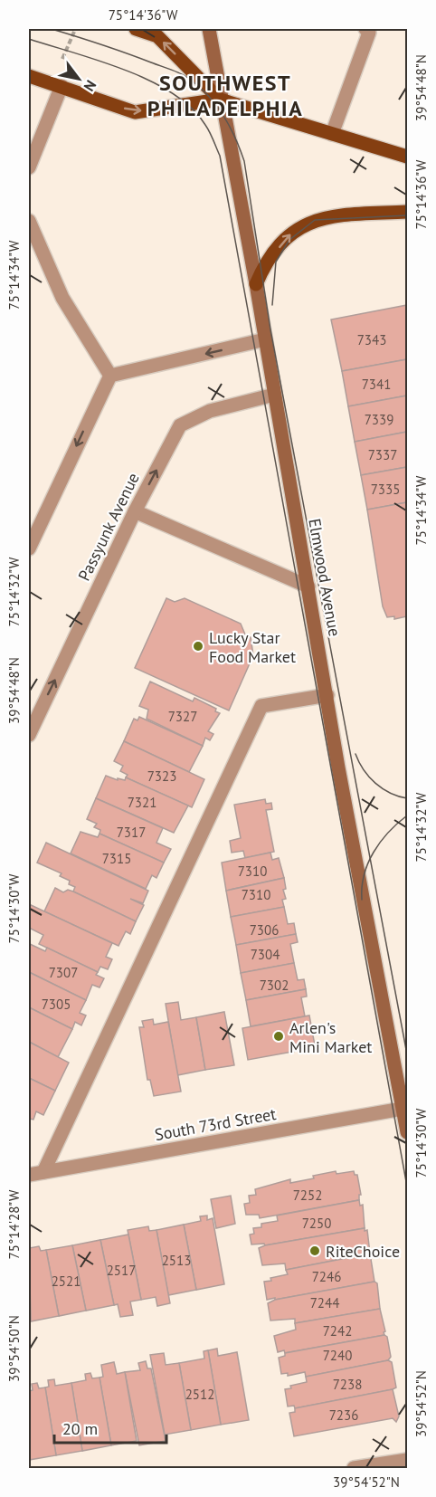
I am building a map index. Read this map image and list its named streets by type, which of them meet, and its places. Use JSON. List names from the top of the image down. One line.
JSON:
{"streets":{"street":["Passyunk Avenue","Elmwood Avenue","South 73rd Street"]},"crossings":[["Passyunk Avenue","Elmwood Avenue"],["Elmwood Avenue","South 73rd Street"]],"districts":["SOUTHWEST PHILADELPHIA"],"places":["Lucky Star Food Market","Arlen's Mini Market","RiteChoice"],"house_numbers":["7343","7341","7339","7337","7335","7327","7323","7321","7317","7315","7310","7310","7306","7304","7307","7302","7305","7252","7250","2513","2517","7246","2521","7244","7242","7240","7238","2512","7236"],"scale_bar":"20 m","north":"bottom right","coordinates":["75°14'36\"W","39°54'48\"N","75°14'34\"W","75°14'32\"W","75°14'30\"W","75°14'28\"W","39°54'50\"N","39°54'52\"N"]}
